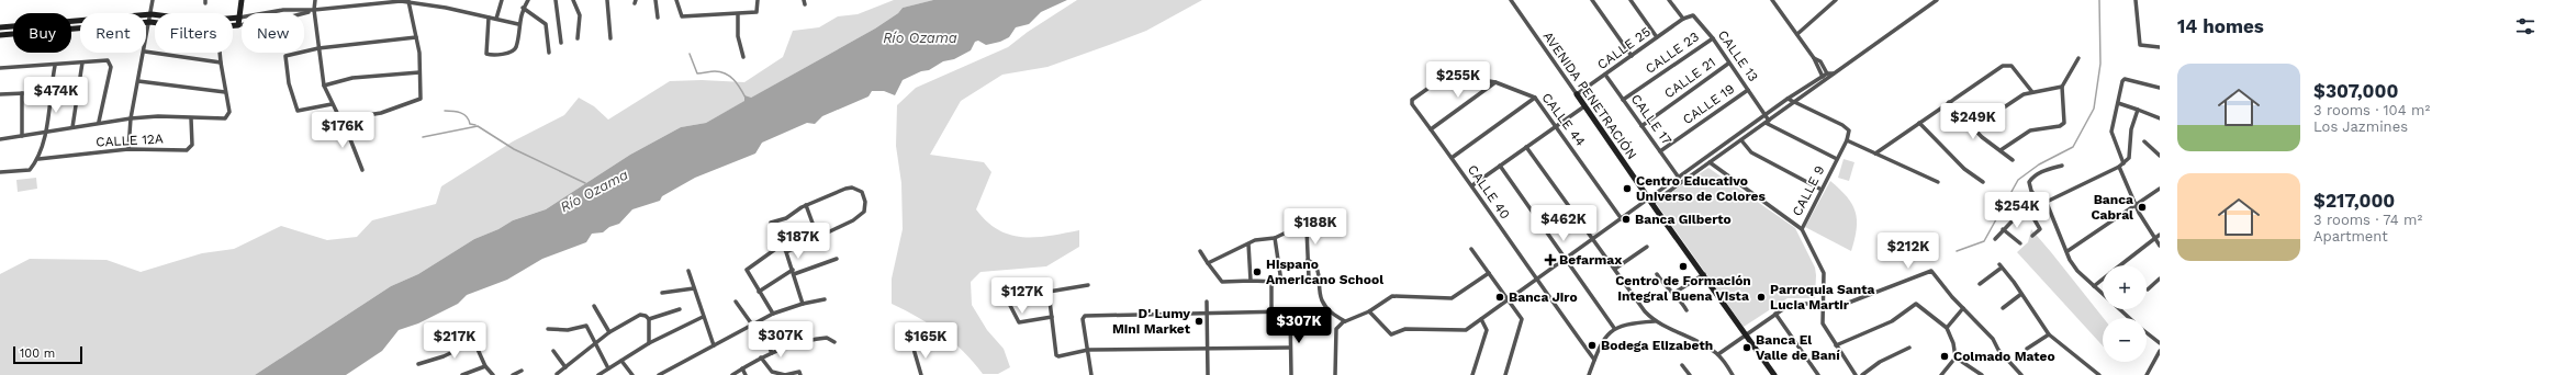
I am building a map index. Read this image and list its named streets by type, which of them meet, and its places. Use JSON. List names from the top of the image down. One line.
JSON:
{"streets":{"street":["CALLE 25","CALLE 23","CALLE 13","CALLE 21","AVENIDA PENETRACIÓN","CALLE 19","CALLE 44","CALLE 17","CALLE 12A","CALLE 9","CALLE 40"]},"crossings":[["CALLE 25","CALLE 13"],["CALLE 25","AVENIDA PENETRACIÓN"],["CALLE 25","CALLE 17"],["CALLE 23","CALLE 13"],["CALLE 23","CALLE 17"],["CALLE 13","CALLE 21"],["CALLE 13","CALLE 19"],["CALLE 13","CALLE 9"],["CALLE 21","CALLE 17"],["CALLE 19","CALLE 17"],["CALLE 44","CALLE 40"]],"water":["Río Ozama"],"places":{"other":["Centro Educativo Universo de Colores","Banca Cabral","Banca Gilberto","Centro de Formación Integral Buena Vista","Hispano Americano School","Banca Jiro","Parroquia Santa Lucia Martir","D' Lumy Mini Market","Bodega Elizabeth","Banca El Valle de Baní","Colmado Mateo"],"health":["Befarmax"]},"scale_bar":"100 m","page":{"heading":"14 homes","chip":["Buy","Rent","Filters","New"],"list":[{"name":"$307,000","note":"3 rooms · 104 m² · Los Jazmines"},{"name":"$217,000","note":"3 rooms · 74 m² · Apartment"}],"price":["$255K","$474K","$249K","$176K","$254K","$462K","$188K","$187K","$212K","$127K","$307K","$307K","$217K","$165K"],"map_buttons":["+","−"],"scale":"100 m"}}
